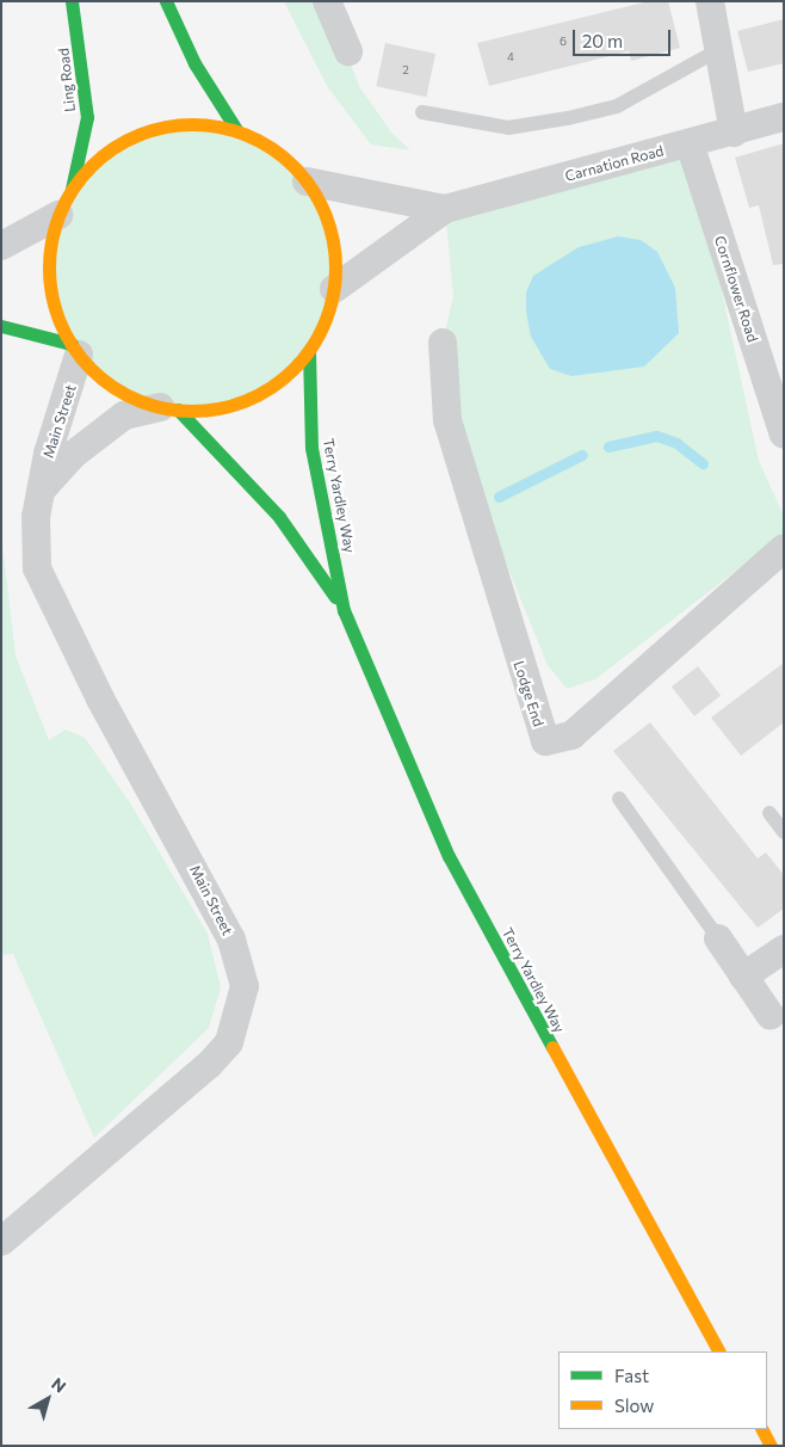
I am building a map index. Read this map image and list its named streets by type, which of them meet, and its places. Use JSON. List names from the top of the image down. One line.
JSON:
{"streets":{"main road":["Ling Road","Terry Yardley Way"],"street":["Carnation Road","Cornflower Road","Main Street","Lodge End"]},"crossings":[["Ling Road","Main Street"],["Carnation Road","Cornflower Road"],["Main Street","Terry Yardley Way"]],"house_numbers":["6","4","2"],"legend":["Fast","Slow"],"scale_bar":"20 m","north":"top right"}
